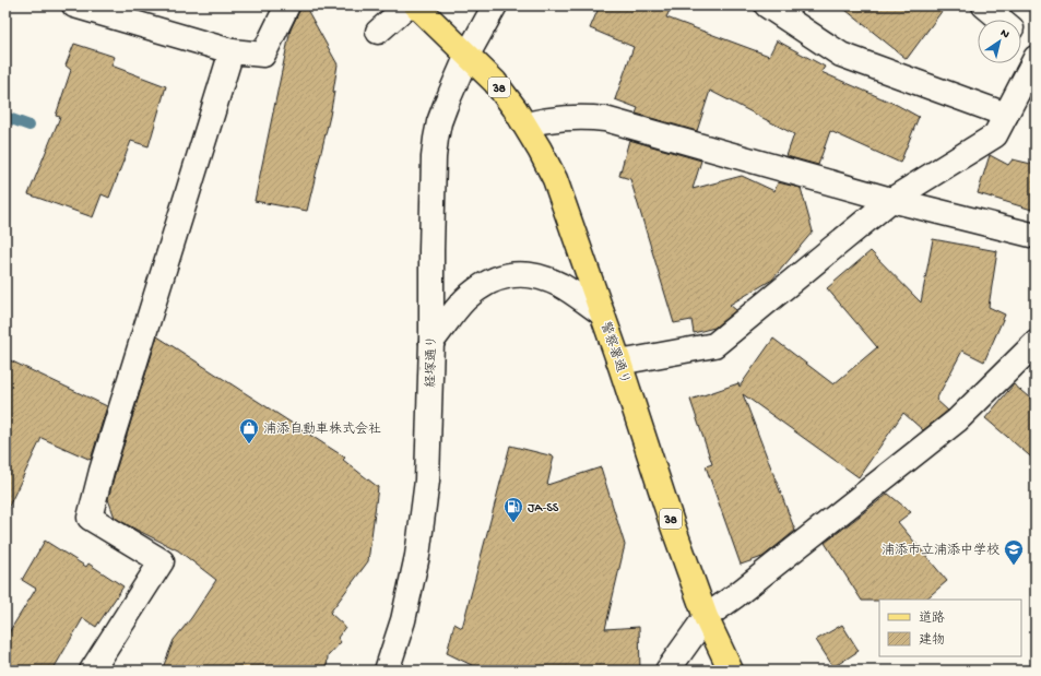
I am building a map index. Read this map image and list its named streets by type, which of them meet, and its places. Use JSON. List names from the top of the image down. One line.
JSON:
{"streets":{"main road":["38","警察署通り"],"street":["経塚通り"]},"crossings":[["38","警察署通り"],["38","経塚通り"],["警察署通り","経塚通り"]],"places":{"shop":["浦添自動車株式会社"],"fuel station":["JA-SS"],"school or university":["浦添市立浦添中学校"]},"legend":["道路","建物"],"north":"top right"}
